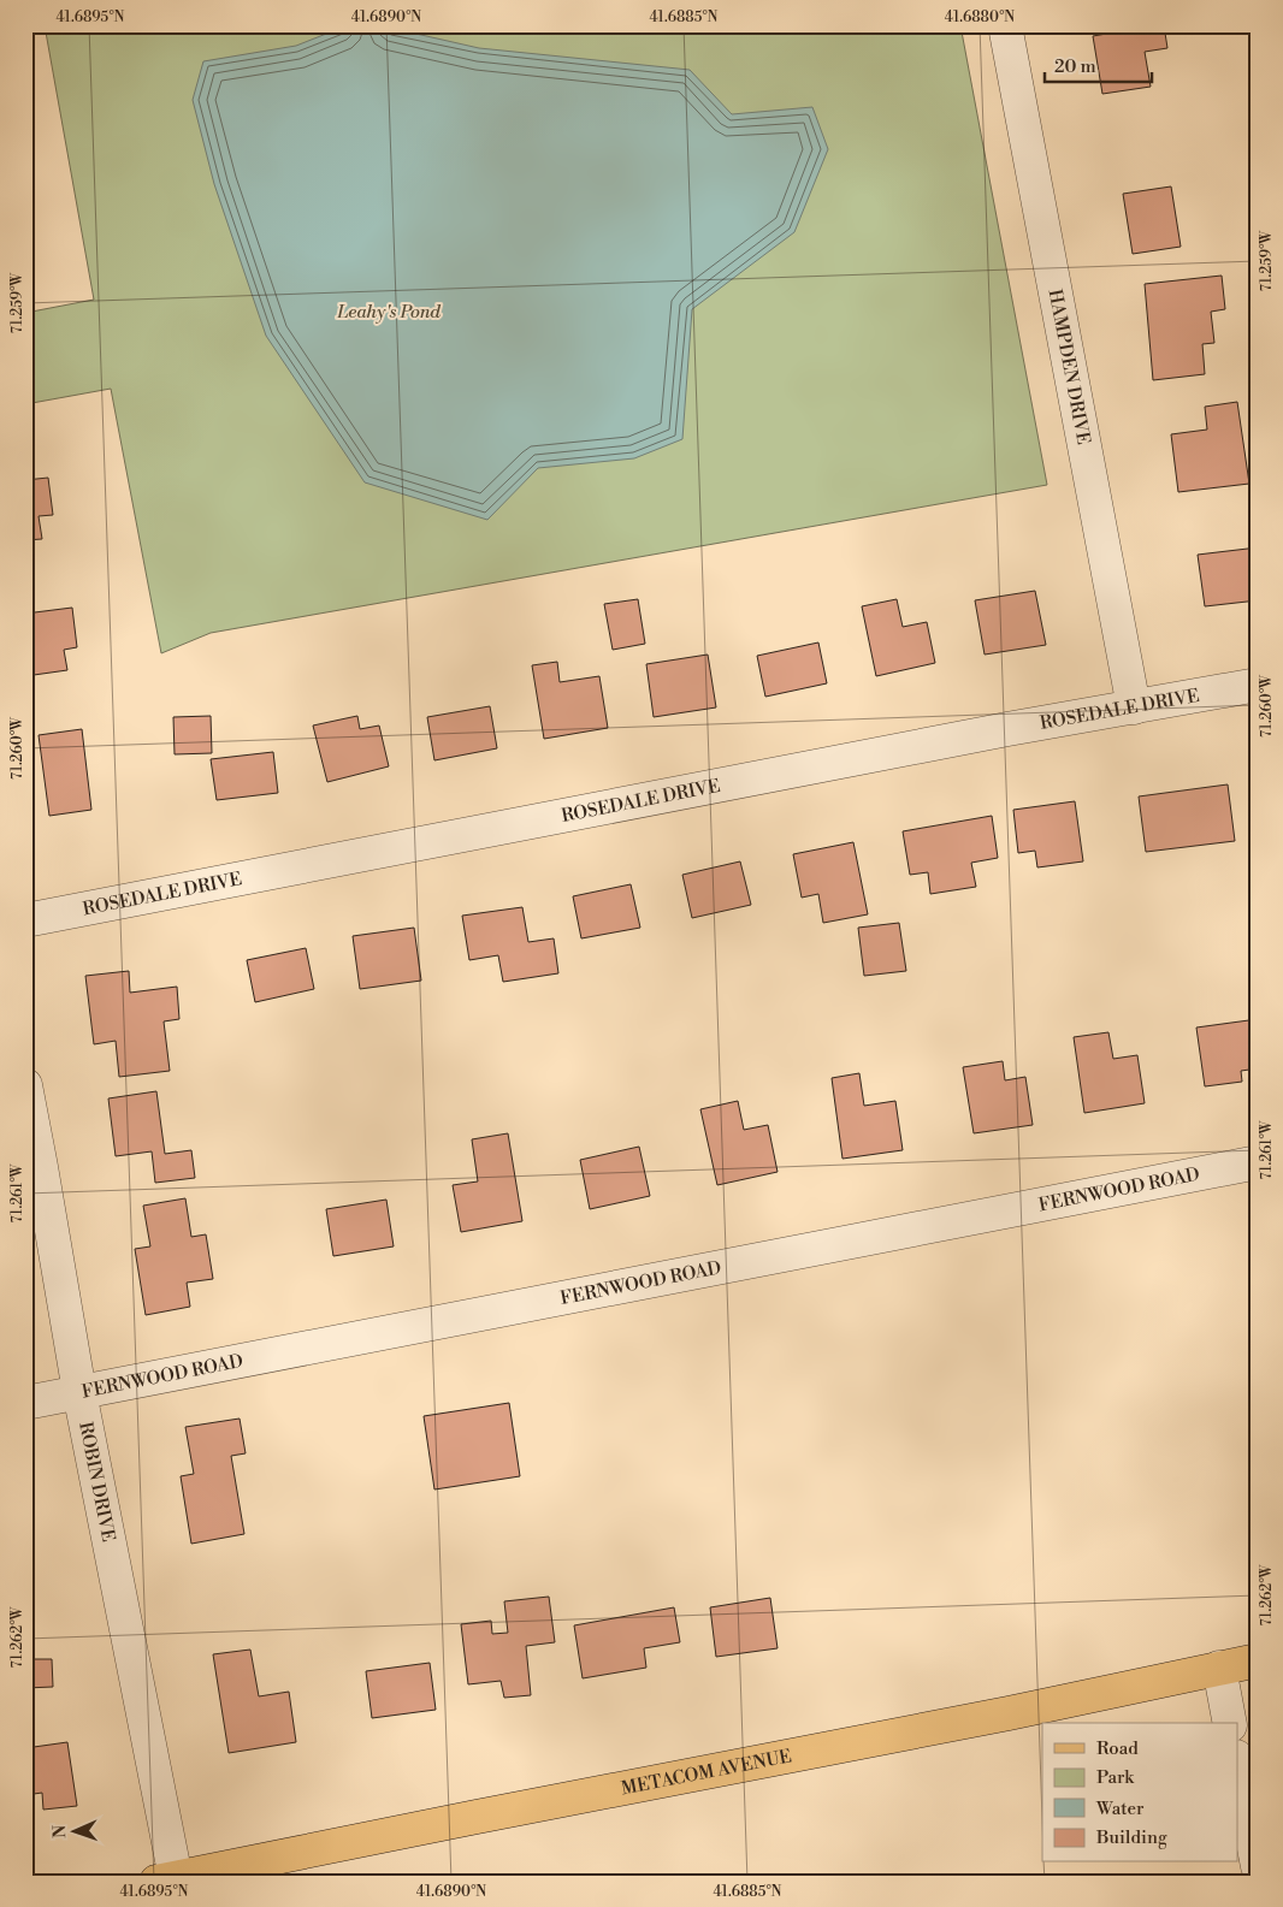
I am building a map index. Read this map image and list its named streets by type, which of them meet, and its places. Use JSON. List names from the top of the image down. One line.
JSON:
{"streets":{"main road":["METACOM AVENUE"],"street":["HAMPDEN DRIVE","ROSEDALE DRIVE","FERNWOOD ROAD","ROBIN DRIVE"]},"crossings":[["HAMPDEN DRIVE","ROSEDALE DRIVE"],["FERNWOOD ROAD","ROBIN DRIVE"],["ROBIN DRIVE","METACOM AVENUE"]],"parks":["Leahy's Pond"],"legend":["Road","Park","Water","Building"],"scale_bar":"20 m","north":"left","coordinates":["41.6895°N","41.6890°N","41.6885°N","41.6880°N","71.259°W","71.260°W","71.261°W","71.262°W"]}
